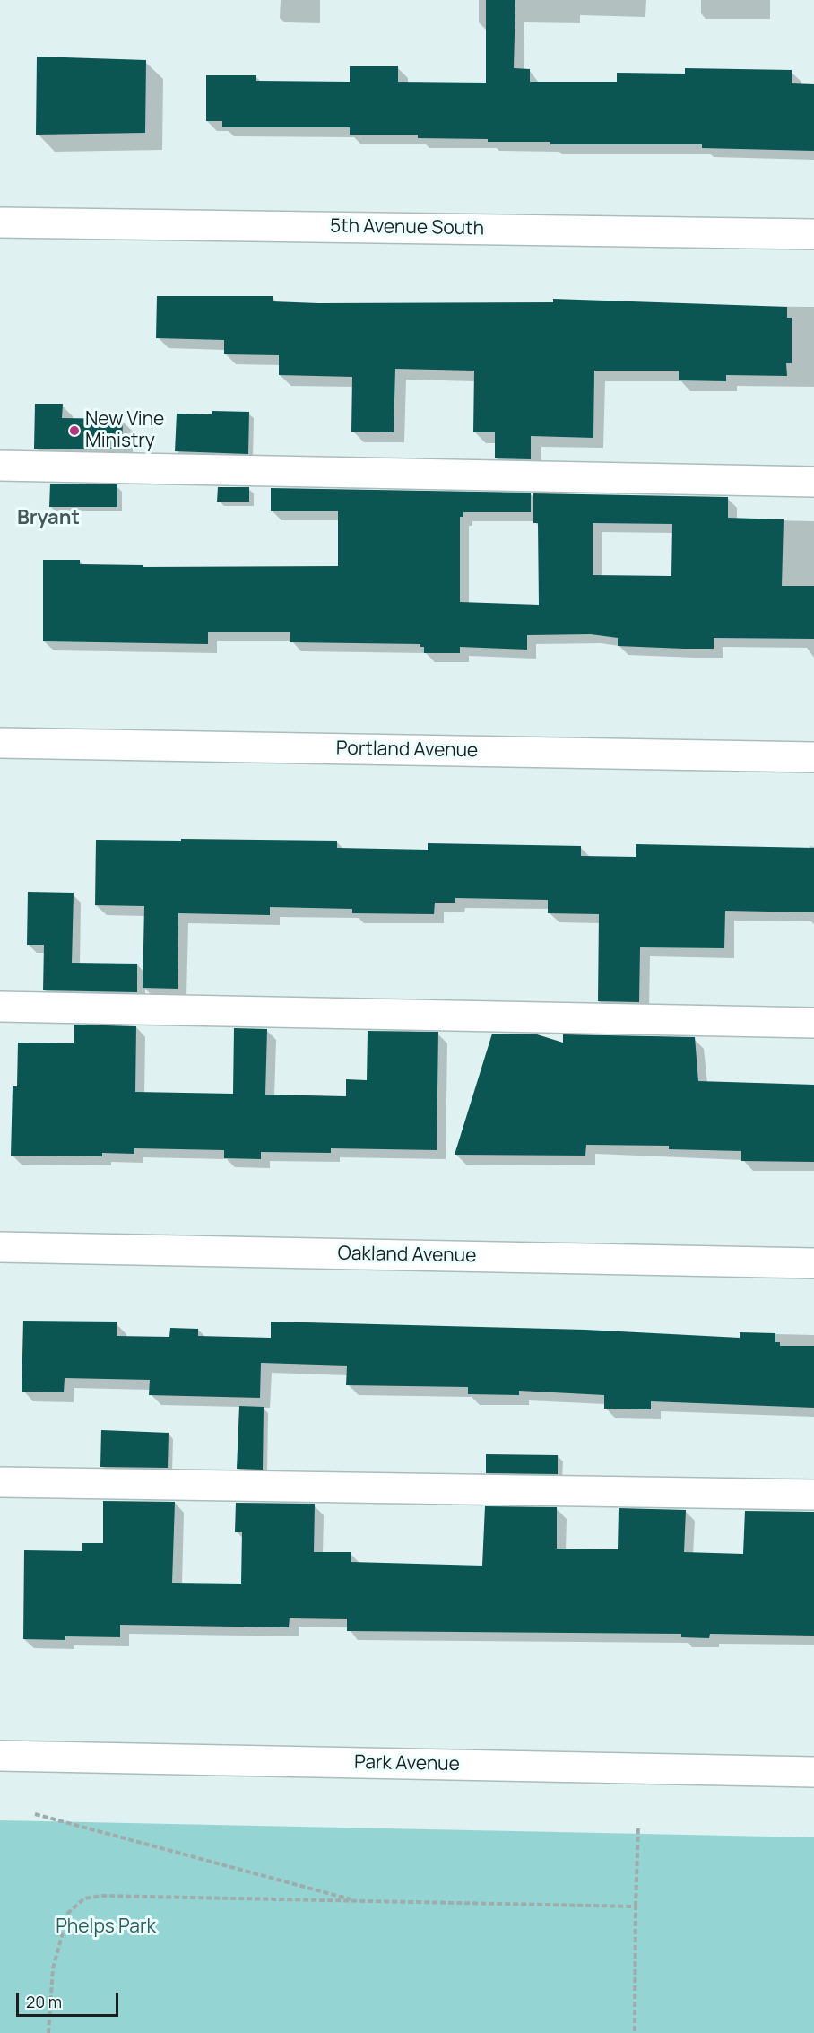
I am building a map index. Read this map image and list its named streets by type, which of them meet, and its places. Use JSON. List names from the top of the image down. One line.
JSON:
{"streets":{"street":["5th Avenue South","Portland Avenue","Oakland Avenue","Park Avenue"]},"districts":["Bryant"],"parks":["Phelps Park"],"places":["New Vine Ministry"],"scale_bar":"20 m"}
